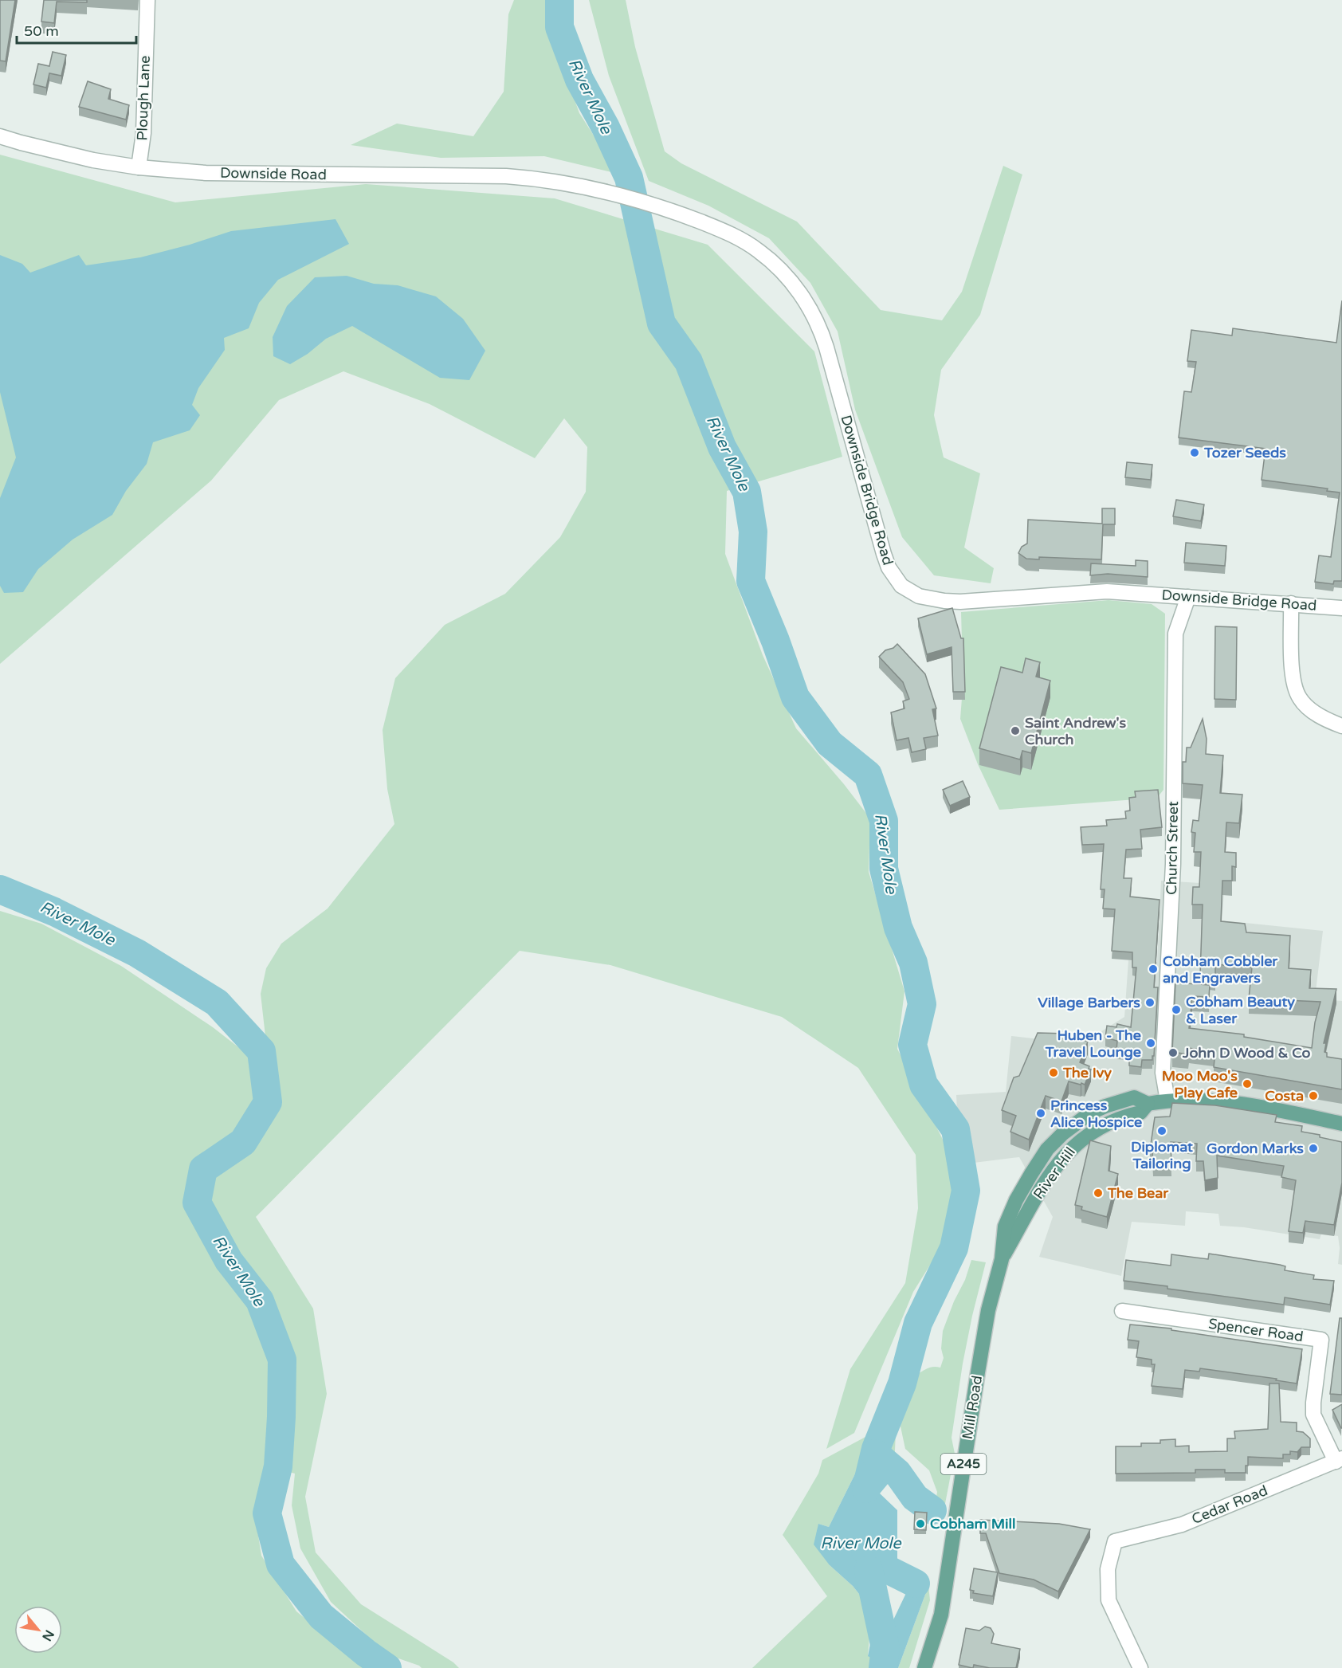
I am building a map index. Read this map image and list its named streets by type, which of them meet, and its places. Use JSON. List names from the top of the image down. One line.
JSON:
{"streets":{"main road":["River Hill","Mill Road","A245"],"street":["Plough Lane","Downside Road","Downside Bridge Road","Church Street","Spencer Road","Cedar Road"]},"crossings":[["Plough Lane","Downside Road"],["Downside Road","Downside Bridge Road"],["Downside Bridge Road","Church Street"],["Church Street","River Hill"],["Church Street","A245"],["River Hill","Mill Road"],["River Hill","A245"],["Spencer Road","Cedar Road"]],"water":["River Mole"],"places":["Tozer Seeds","Saint Andrew's Church","Cobham Cobbler and Engravers","Village Barbers","Cobham Beauty & Laser","Huben - The Travel Lounge","John D Wood & Co","The Ivy","Moo Moo's Play Cafe","Costa","Princess Alice Hospice","Diplomat Tailoring","Gordon Marks","The Bear","Cobham Mill"],"scale_bar":"50 m","north":"bottom right"}
